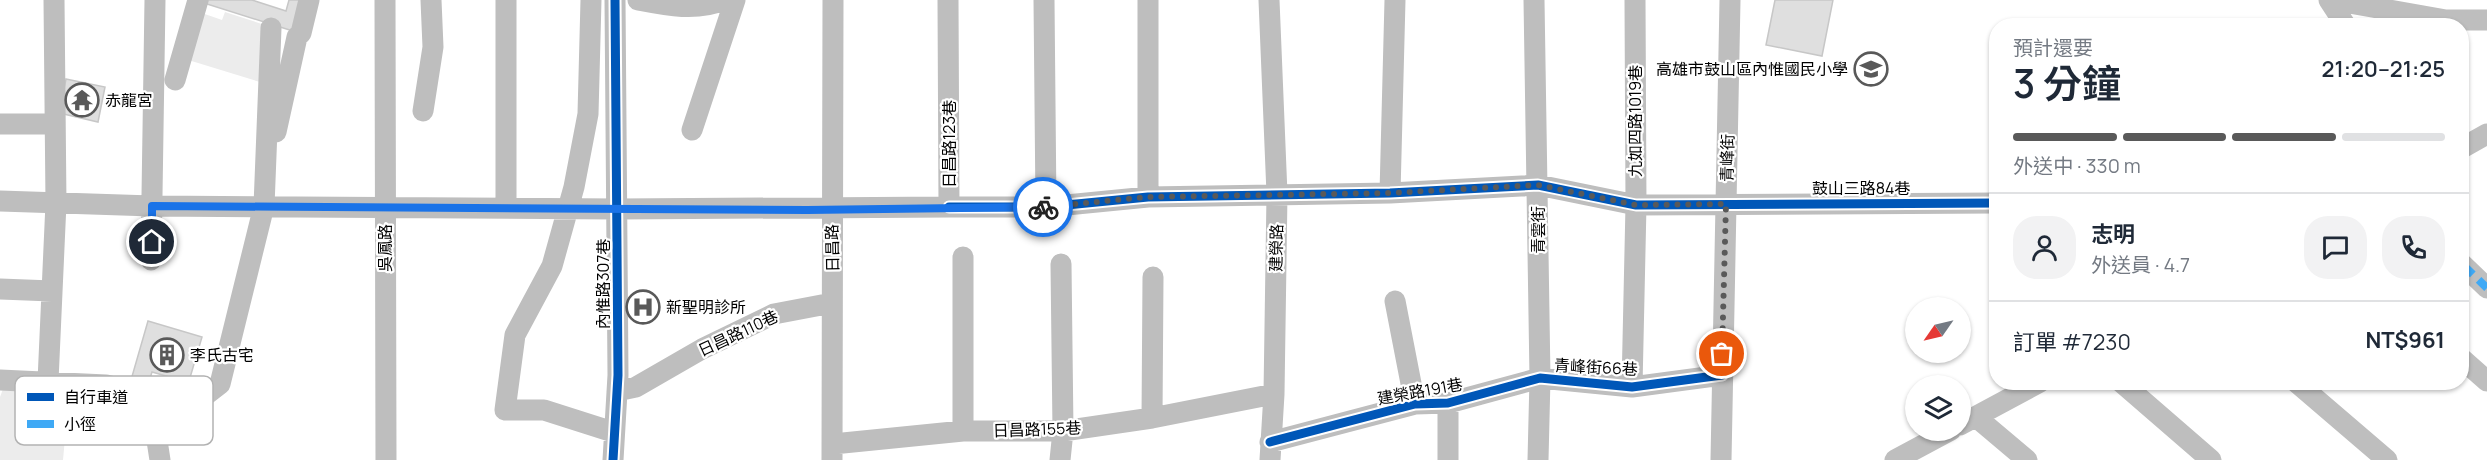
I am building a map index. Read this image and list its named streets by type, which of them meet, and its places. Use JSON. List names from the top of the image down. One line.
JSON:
{"streets":{"street":["九如四路1019巷","日昌路123巷","青峰街","鼓山三路84巷","青雲街","吳鳳路","日昌路","建榮路","內惟路307巷","日昌路110巷","青峰街66巷","建榮路191巷","日昌路155巷"]},"crossings":[["九如四路1019巷","鼓山三路84巷"],["九如四路1019巷","青峰街66巷"],["日昌路123巷","鼓山三路84巷"],["日昌路123巷","吳鳳路"],["日昌路123巷","日昌路"],["日昌路123巷","內惟路307巷"],["青峰街","鼓山三路84巷"],["青峰街","青峰街66巷"],["鼓山三路84巷","青雲街"],["鼓山三路84巷","建榮路"],["青雲街","青峰街66巷"],["青雲街","建榮路191巷"],["日昌路","日昌路110巷"],["日昌路","日昌路155巷"],["建榮路","建榮路191巷"],["建榮路","日昌路155巷"],["內惟路307巷","日昌路110巷"],["青峰街66巷","建榮路191巷"]],"places":{"school or university":["高雄市鼓山區內惟國民小學"],"temple":["赤龍宮"],"hospital":["新聖明診所"],"building":["李氏古宅"]},"legend":["自行車道","小徑"],"north":"bottom left","page":{"heading":["3 分鐘","預計還要","21:20–21:25"],"panel":["志明","外送員 · 4.7","訂單 #7230","NT$961"],"bar":"外送中 · 330 m"}}
